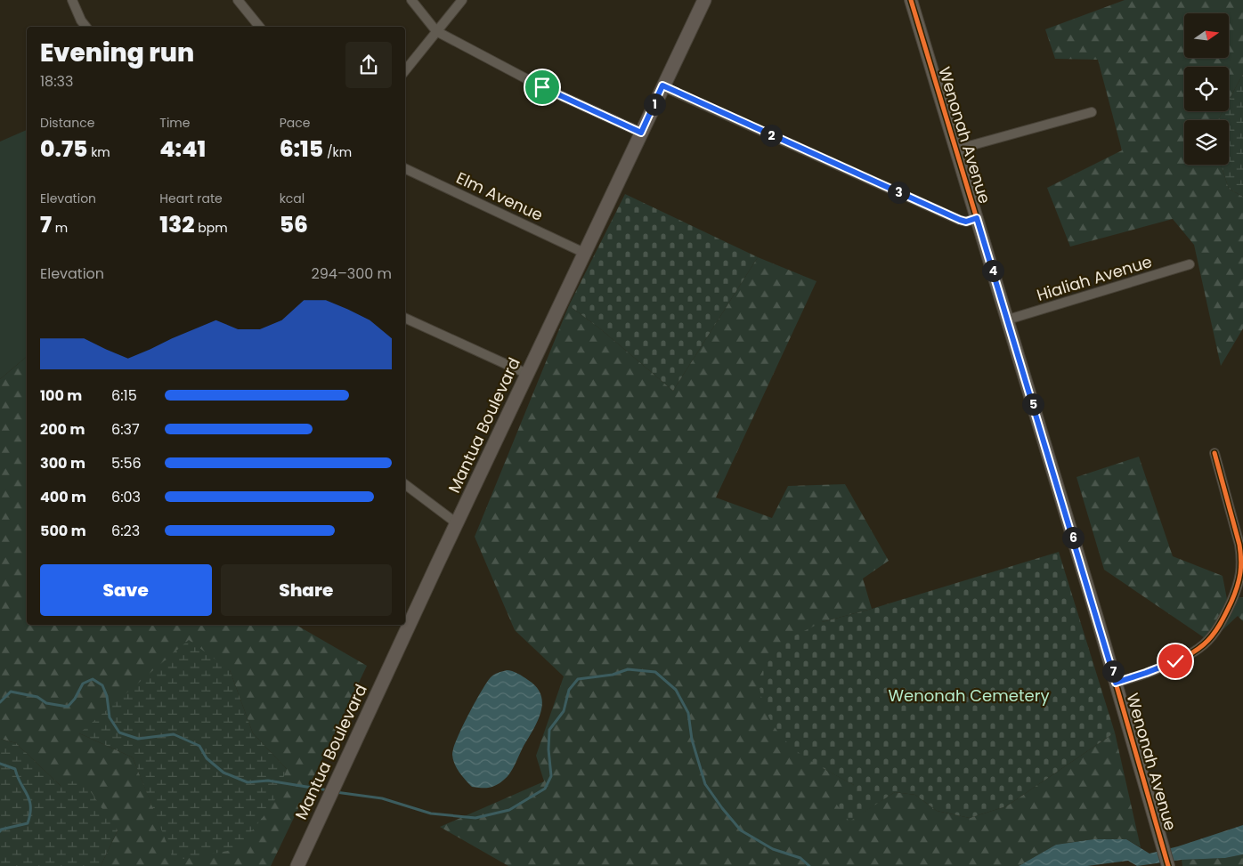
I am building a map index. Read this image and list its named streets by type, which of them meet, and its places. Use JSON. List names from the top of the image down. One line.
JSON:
{"streets":{"main road":["Mantua Boulevard"],"street":["Wenonah Avenue","Elm Avenue","Hialiah Avenue"]},"crossings":[["Wenonah Avenue","Hialiah Avenue"],["Elm Avenue","Mantua Boulevard"]],"parks":["Wenonah Cemetery"],"north":"right","page":{"heading":["Evening run","18:33"],"pins":["1","2","3","4","5","6","7"],"stats":[["Distance","0.75 km"],["Time","4:41"],["Pace","6:15 /km"],["Elevation","7 m"],["Heart rate","132 bpm"],["kcal","56"]],"chart":["Elevation","294–300 m"],"list":[{"name":"100 m","note":"6:15"},{"name":"200 m","note":"6:37"},{"name":"300 m","note":"5:56"},{"name":"400 m","note":"6:03"},{"name":"500 m","note":"6:23"}],"buttons":["Save","Share"]}}
